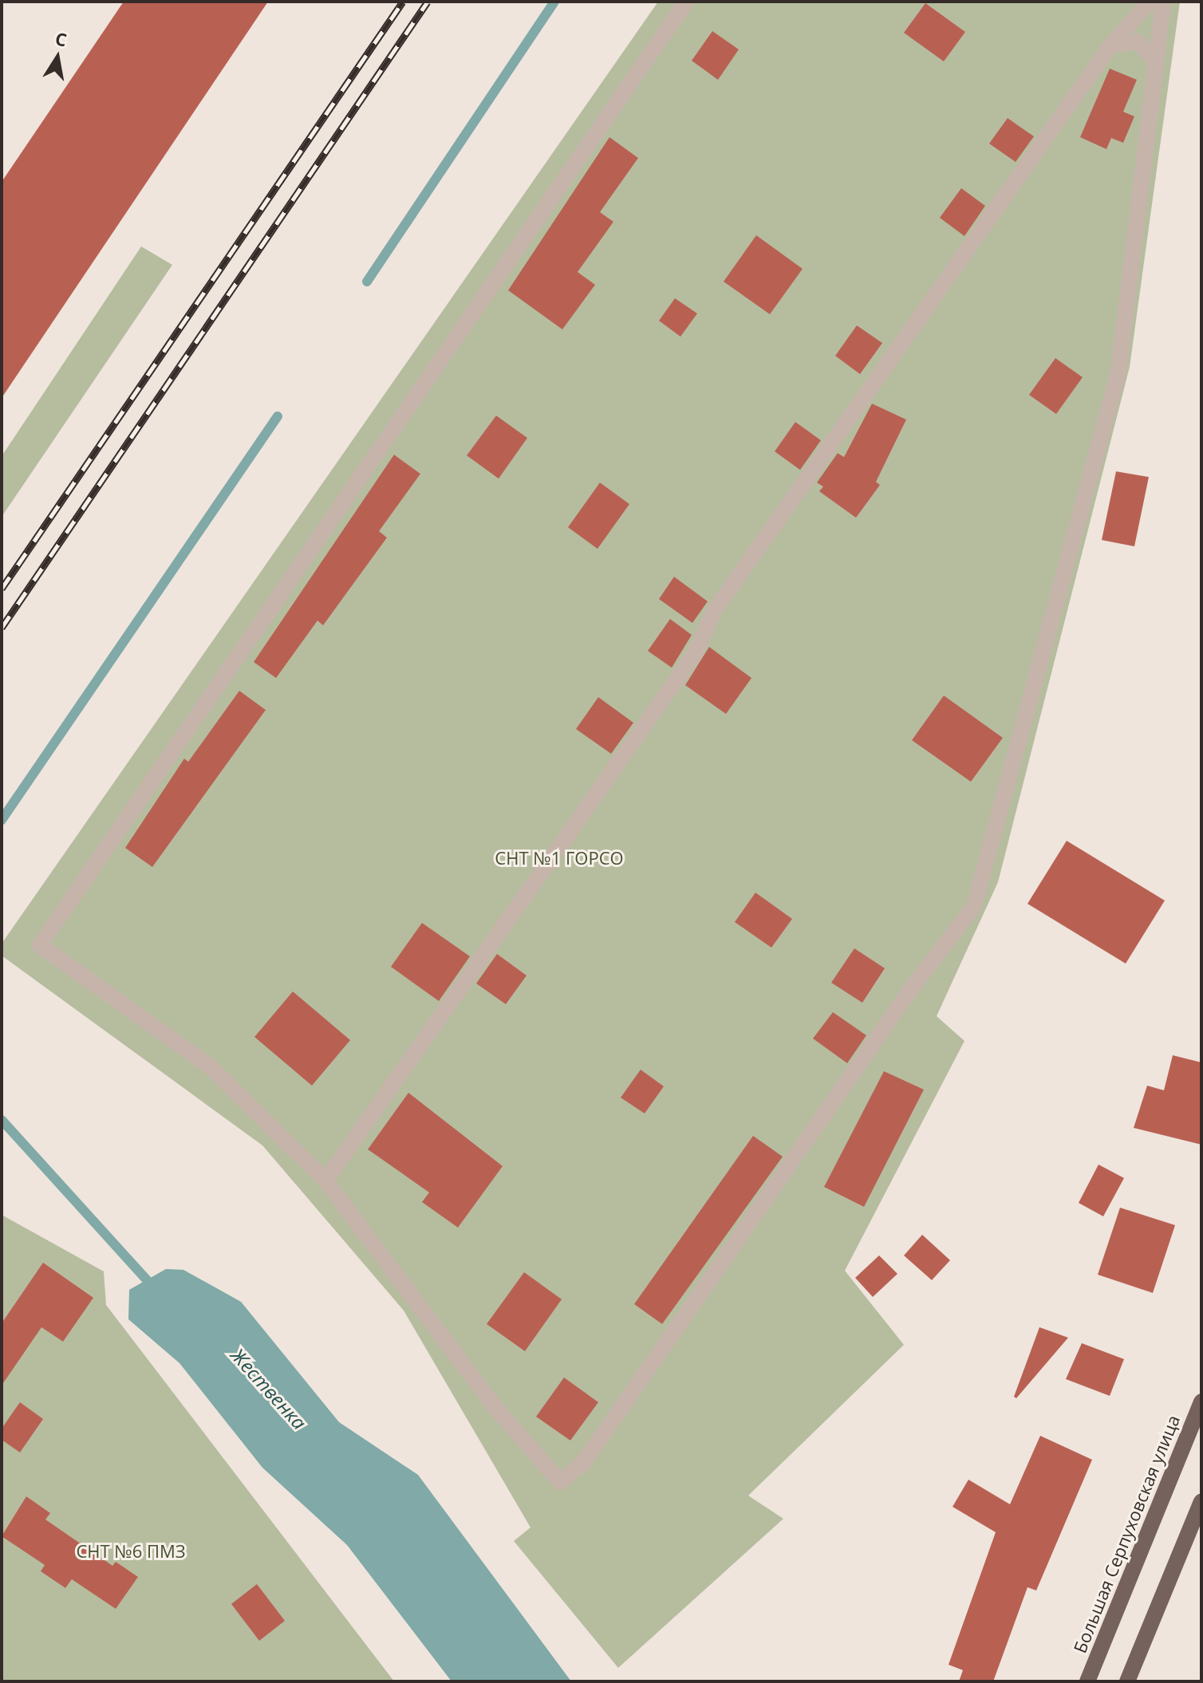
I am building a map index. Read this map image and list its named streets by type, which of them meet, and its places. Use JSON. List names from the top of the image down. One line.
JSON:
{"streets":{"main road":["Большая Серпуховская улица"]},"water":["Жественка"],"parks":["СНТ №1 ГОРСО","СНТ №6 ПМЗ"],"north":"top"}
